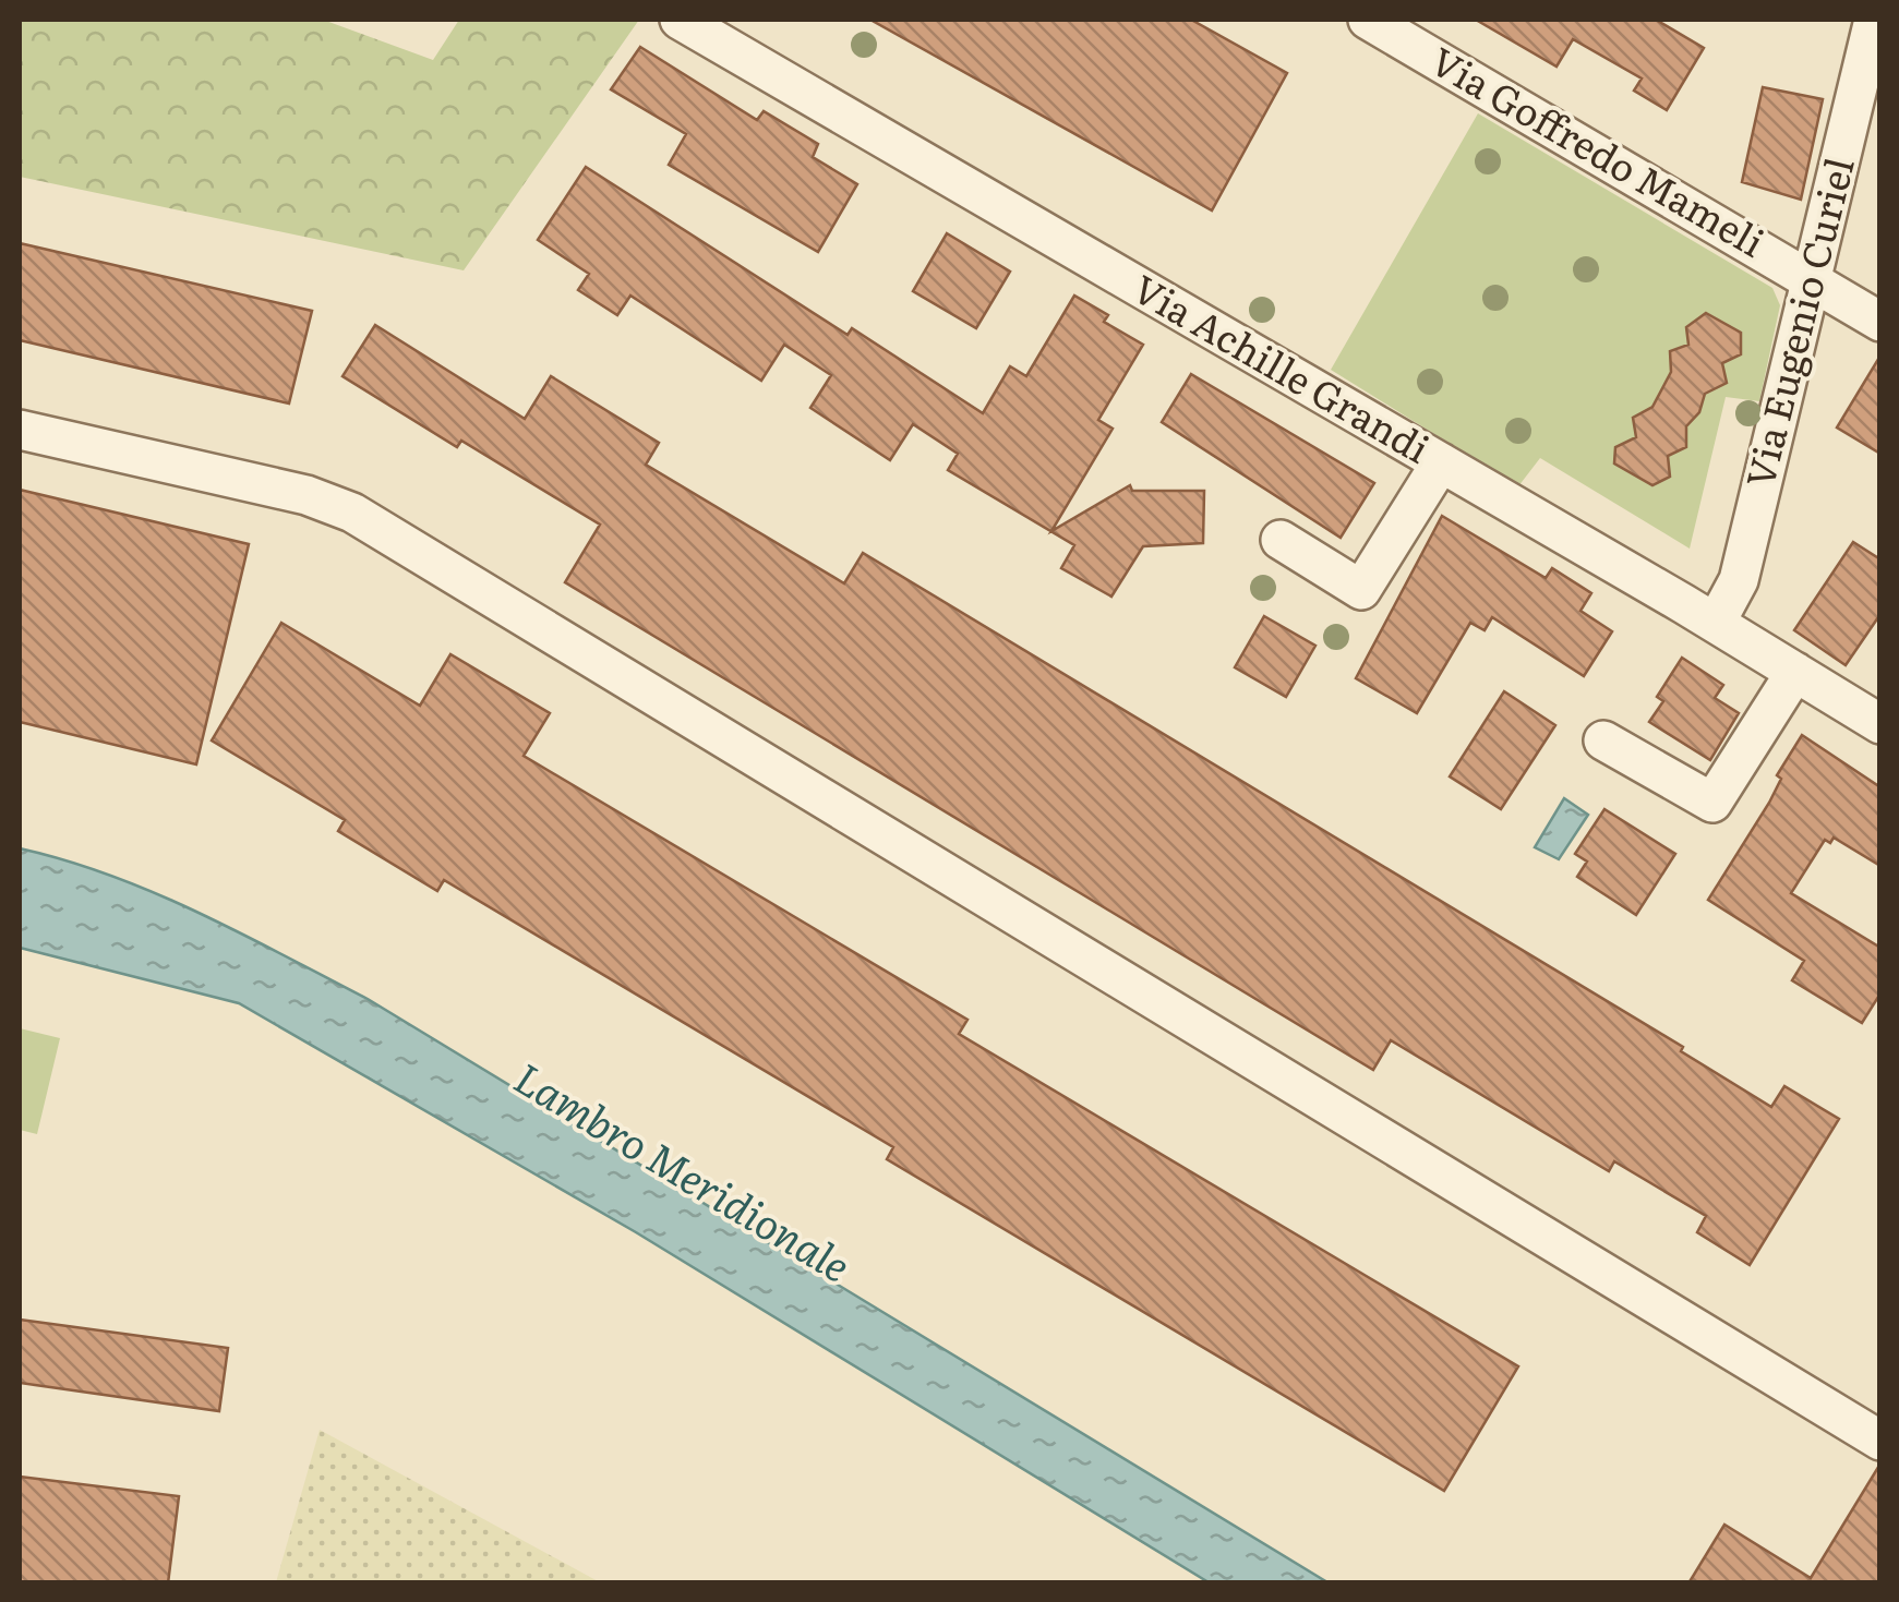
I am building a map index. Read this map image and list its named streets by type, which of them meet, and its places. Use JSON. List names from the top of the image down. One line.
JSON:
{"streets":{"street":["Via Goffredo Mameli","Via Eugenio Curiel","Via Achille Grandi"]},"crossings":[["Via Goffredo Mameli","Via Eugenio Curiel"],["Via Eugenio Curiel","Via Achille Grandi"]],"water":["Lambro Meridionale"]}
